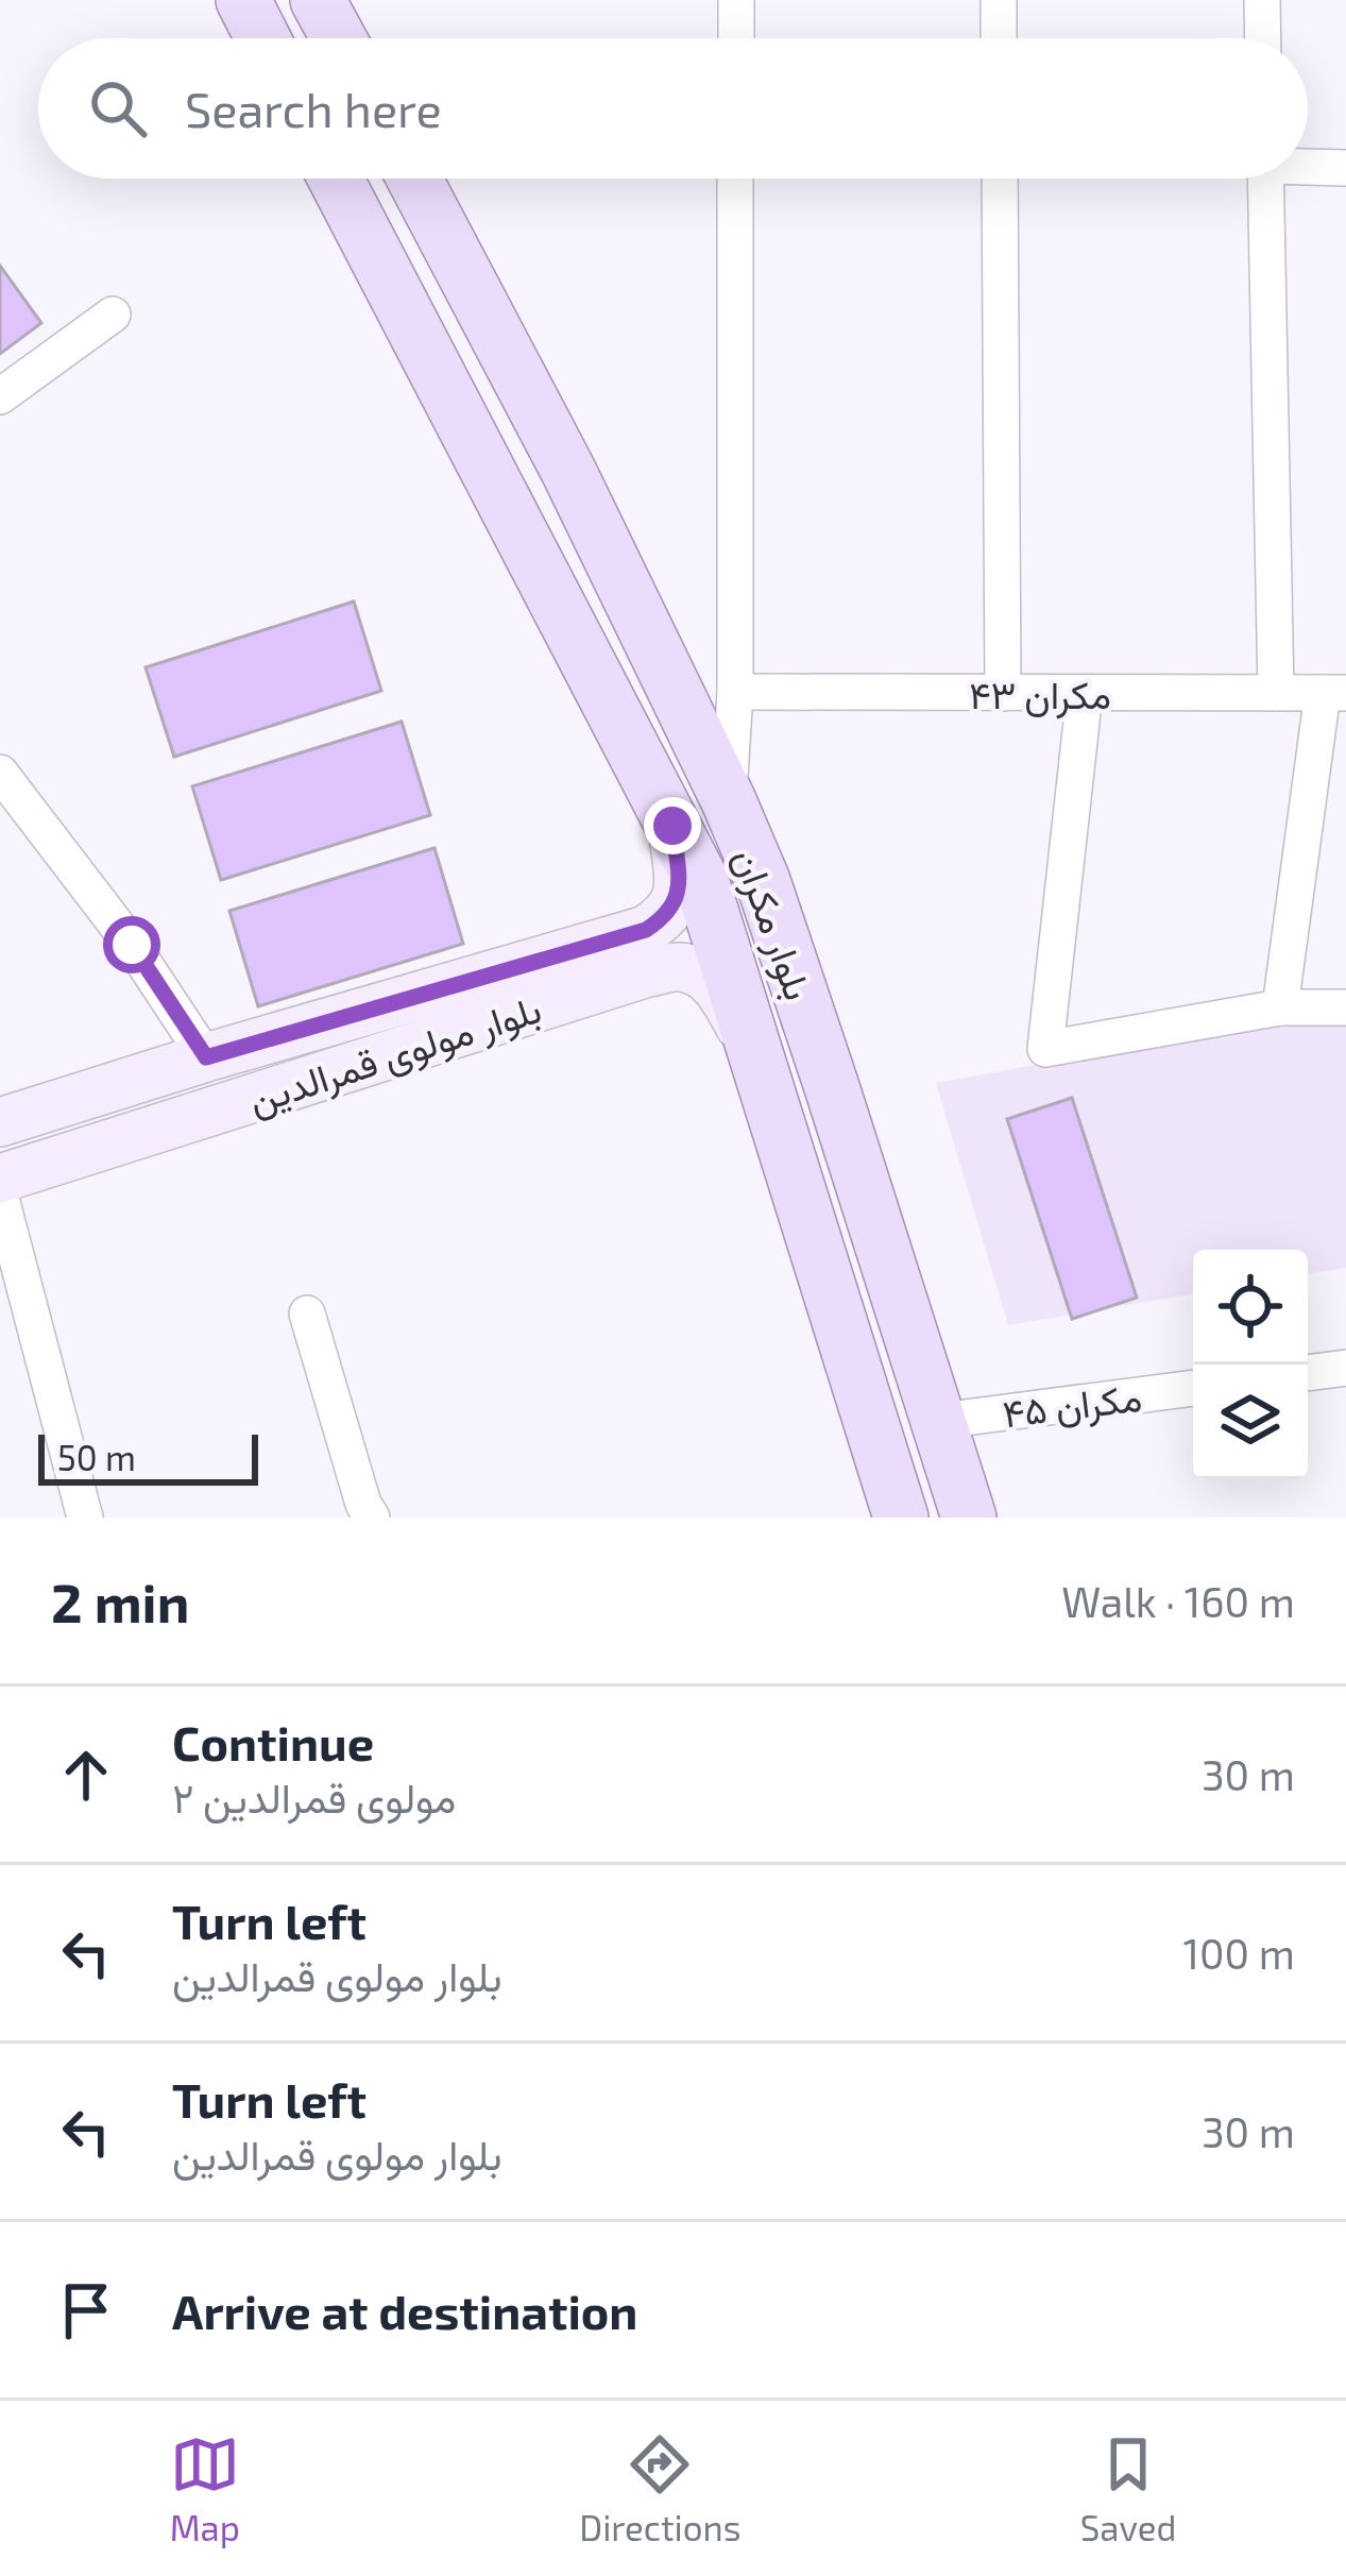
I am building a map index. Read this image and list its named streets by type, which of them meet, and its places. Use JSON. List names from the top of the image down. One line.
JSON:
{"streets":{"main road":["بلوار مکران"],"street":["مکران ۴۳","بلوار مولوی قمرالدین","مکران ۴۵"]},"crossings":[["بلوار مکران","مکران ۴۵"]],"scale_bar":"50 m","page":{"search":"Search here","scale":"50 m","heading":["2 min","Walk · 160 m"],"list":[["Continue","مولوی قمرالدین ۲","30 m"],["Turn left","بلوار مولوی قمرالدین","100 m"],["Turn left","بلوار مولوی قمرالدین","30 m"],"Arrive at destination"],"nav":["Map","Directions","Saved"]}}
